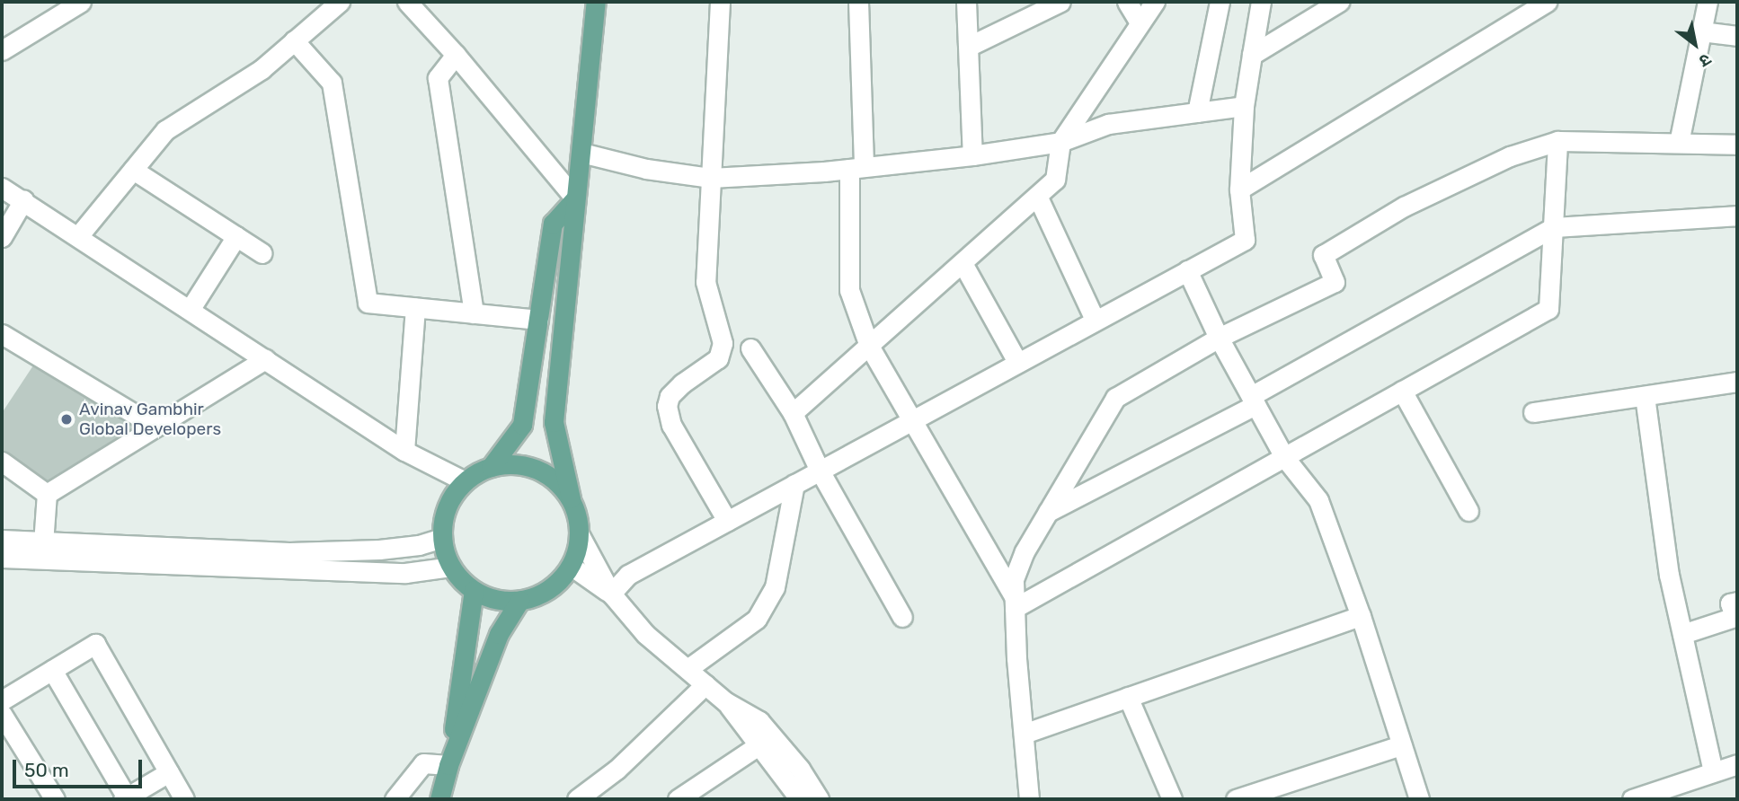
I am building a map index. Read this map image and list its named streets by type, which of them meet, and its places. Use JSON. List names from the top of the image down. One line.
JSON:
{"places":["Avinav Gambhir Global Developers"],"scale_bar":"50 m","north":"bottom right"}
